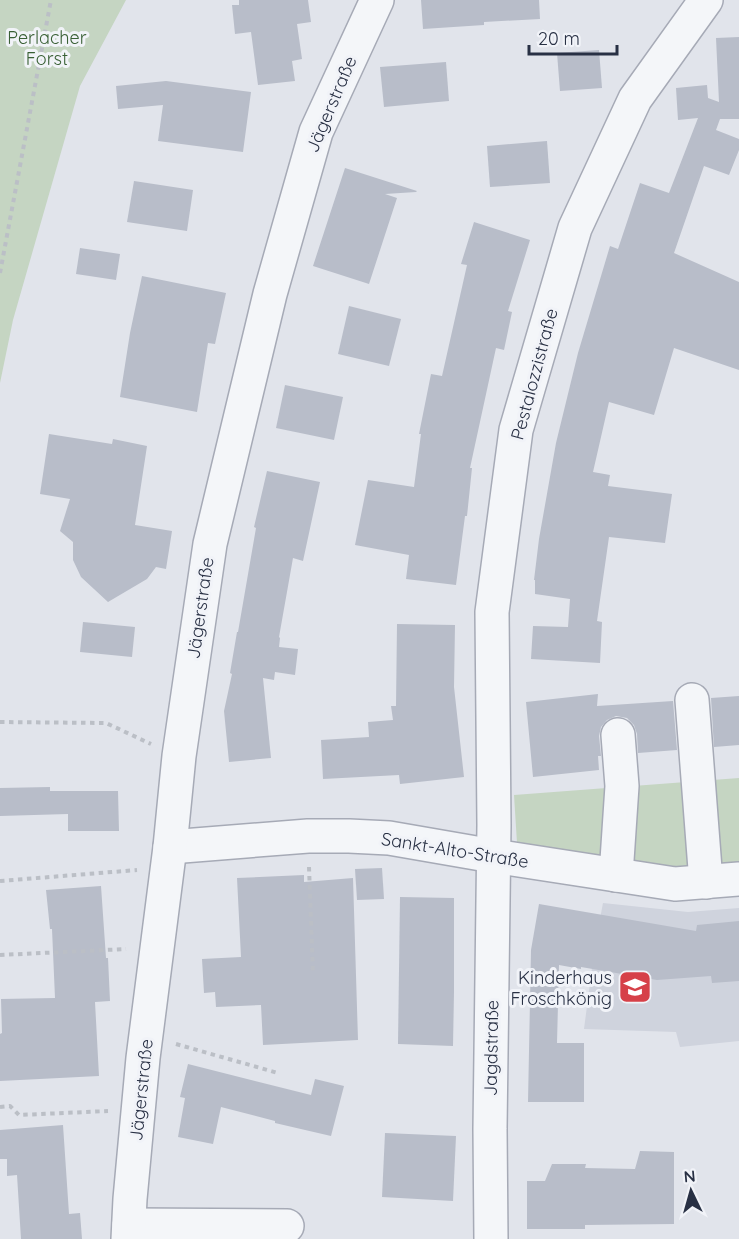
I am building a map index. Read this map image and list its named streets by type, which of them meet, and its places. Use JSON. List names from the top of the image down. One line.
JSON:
{"streets":{"street":["Jägerstraße","Pestalozzistraße","Sankt-Alto-Straße","Jagdstraße"]},"crossings":[["Jägerstraße","Sankt-Alto-Straße"],["Pestalozzistraße","Sankt-Alto-Straße"],["Pestalozzistraße","Jagdstraße"],["Sankt-Alto-Straße","Jagdstraße"]],"parks":["Perlacher Forst"],"places":{"school or university":["Kinderhaus Froschkönig"]},"scale_bar":"20 m","north":"top"}
